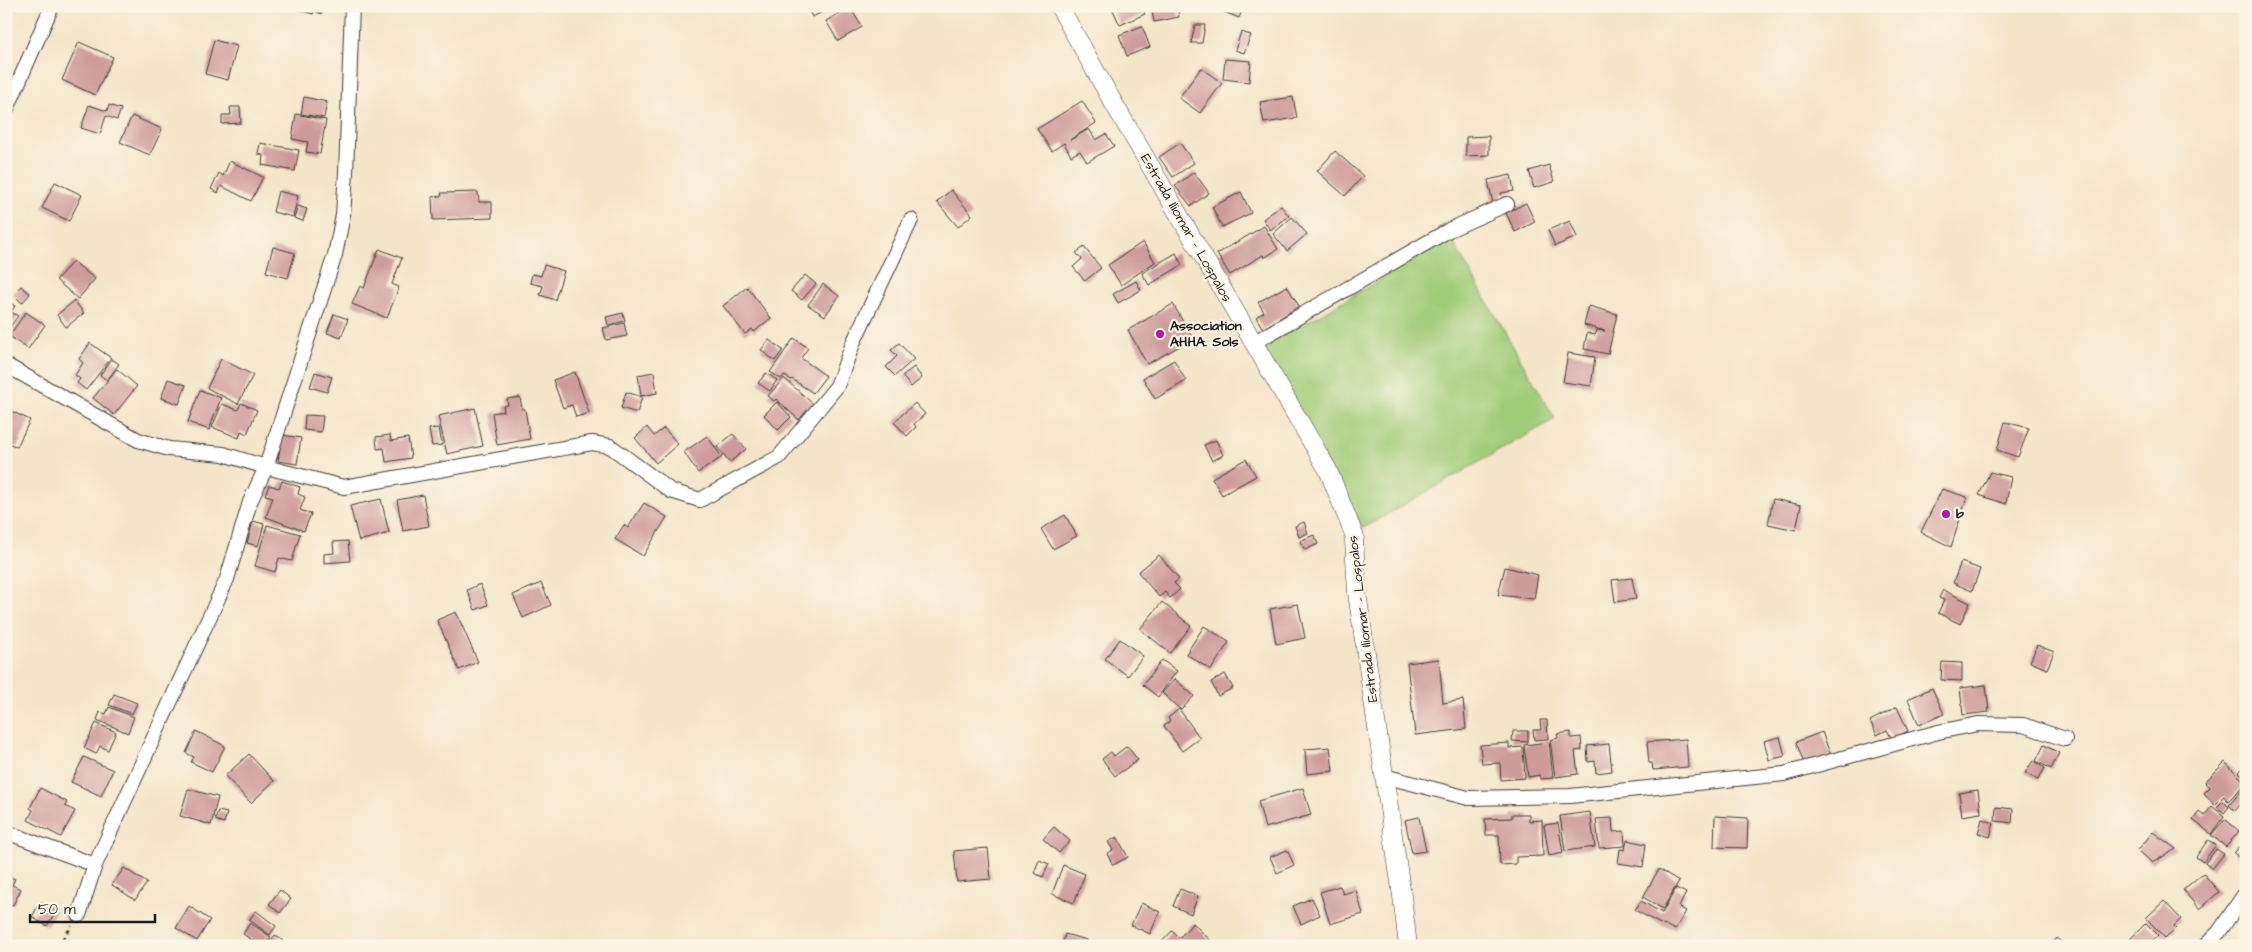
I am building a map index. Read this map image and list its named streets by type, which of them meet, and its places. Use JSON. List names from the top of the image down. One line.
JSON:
{"streets":{"street":["Estrada Iliomar - Lospalos"]},"places":["Association AHHA. Sols","b"],"scale_bar":"50 m"}
